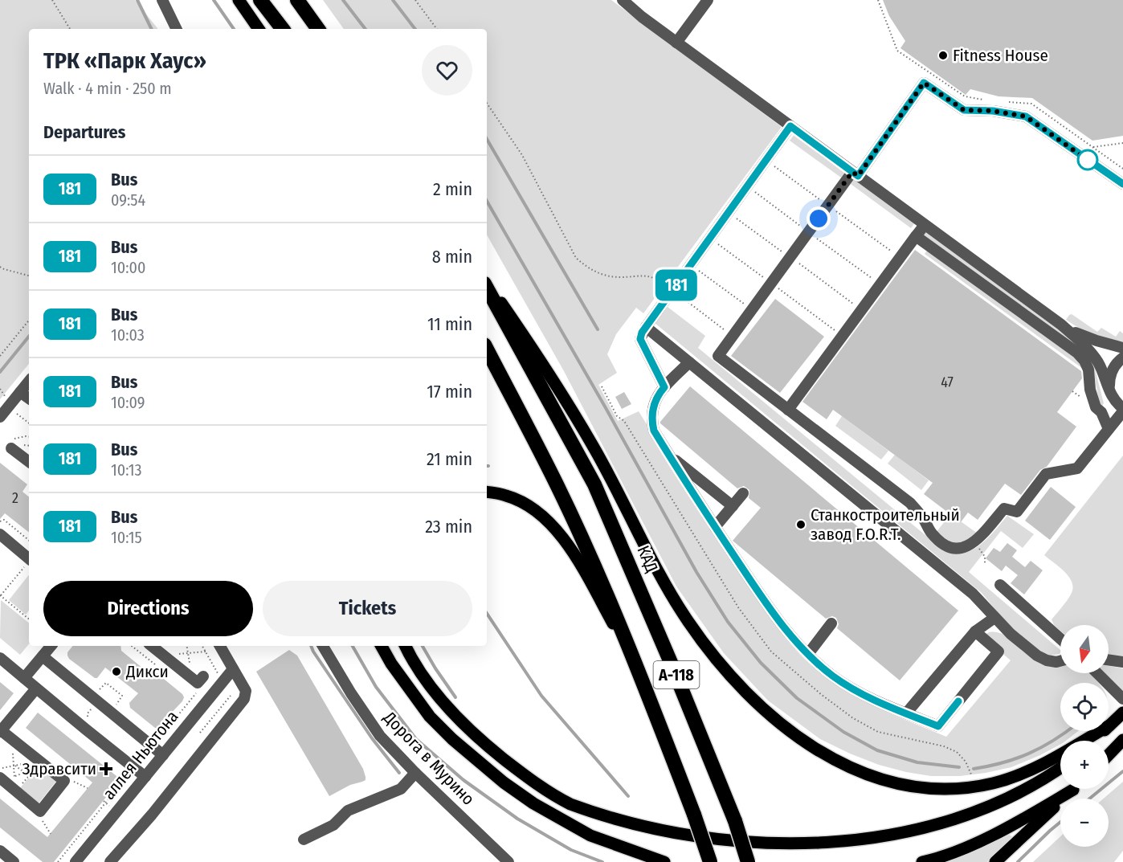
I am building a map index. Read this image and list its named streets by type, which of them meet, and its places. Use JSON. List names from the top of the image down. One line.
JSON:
{"streets":{"highway":["КАД","А-118"],"street":["аллея Ньютона","Дорога в Мурино"]},"places":{"other":["Fitness House","Станкостроительный завод F.O.R.T.","Дикси"],"health":["Здравсити"]},"lines":["bus line 181"],"house_numbers":["47","2"],"north":"bottom","page":{"on_map":"181","heading":[["ТРК «Парк Хаус»","Walk · 4 min · 250 m"],"Departures"],"list":[{"mark":"181","name":"Bus","note":"09:54","value":"2 min"},{"mark":"181","name":"Bus","note":"10:00","value":"8 min"},{"mark":"181","name":"Bus","note":"10:03","value":"11 min"},{"mark":"181","name":"Bus","note":"10:09","value":"17 min"},{"mark":"181","name":"Bus","note":"10:13","value":"21 min"},{"mark":"181","name":"Bus","note":"10:15","value":"23 min"}],"buttons":["Directions","Tickets"],"map_buttons":["+","−"]}}
